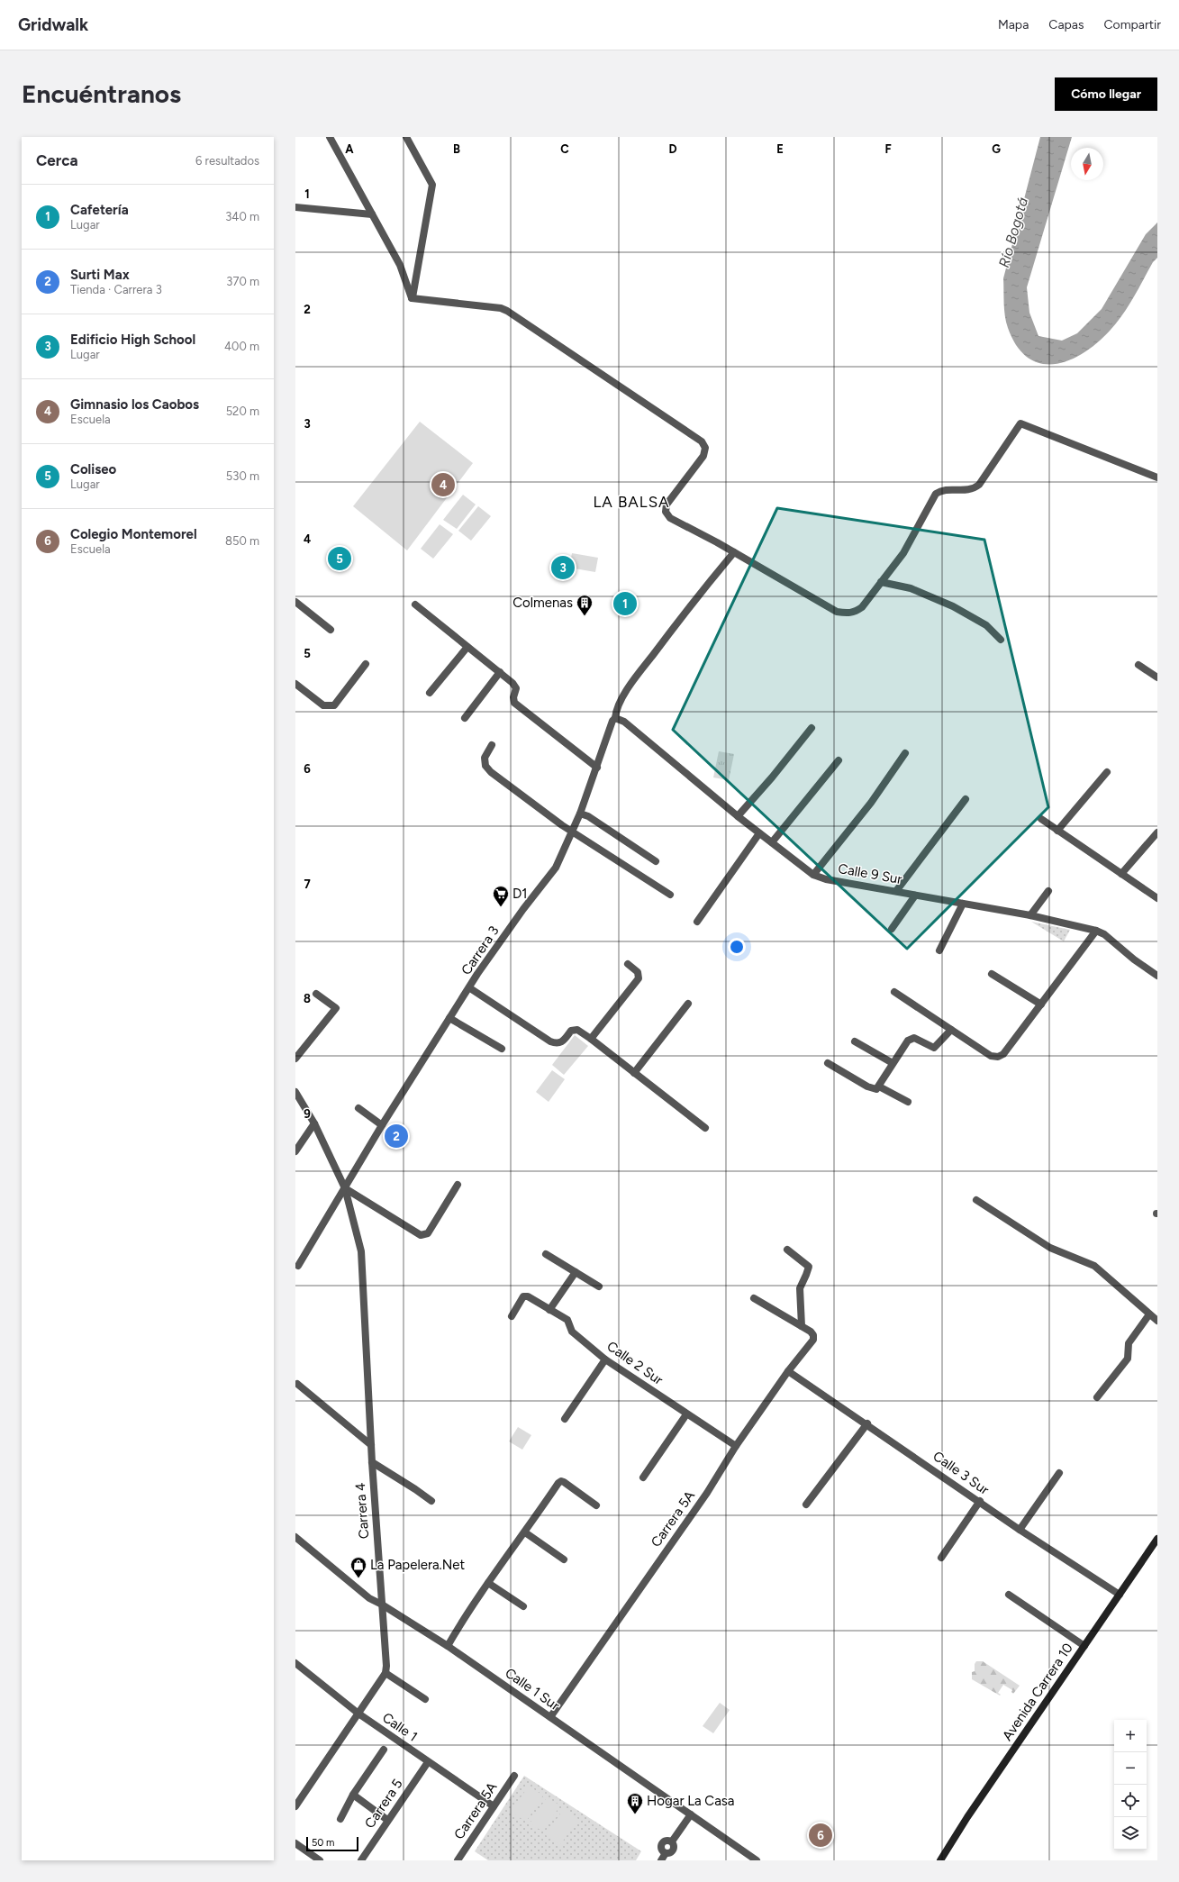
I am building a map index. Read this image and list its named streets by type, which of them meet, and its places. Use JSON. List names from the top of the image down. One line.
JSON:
{"streets":{"street":["Calle 9 Sur","Carrera 3","Calle 2 Sur","Calle 3 Sur","Carrera 4","Carrera 5A","Calle 1 Sur","Avenida Carrera 10","Calle 1","Carrera 5"]},"crossings":[["Calle 9 Sur","Carrera 3"],["Carrera 3","Carrera 4"],["Calle 2 Sur","Carrera 5A"],["Calle 3 Sur","Carrera 5A"],["Calle 3 Sur","Avenida Carrera 10"],["Carrera 4","Calle 1 Sur"],["Carrera 5A","Calle 1 Sur"],["Carrera 5A","Calle 1"],["Calle 1","Carrera 5"]],"districts":["LA BALSA"],"water":["Río Bogotá"],"places":{"building":["Colmenas","Hogar La Casa"],"supermarket":["D1"],"shop":["La Papelera.Net"]},"scale_bar":"50 m","north":"bottom","page":{"header":"Gridwalk","nav":["Mapa","Capas","Compartir"],"buttons":"Cómo llegar","title":"Encuéntranos","heading":["Cerca","6 resultados"],"list":[{"mark":"1","name":"Cafetería","note":"Lugar","value":"340 m"},{"mark":"2","name":"Surti Max","note":"Tienda · Carrera 3","value":"370 m"},{"mark":"3","name":"Edificio High School","note":"Lugar","value":"400 m"},{"mark":"4","name":"Gimnasio los Caobos","note":"Escuela","value":"520 m"},{"mark":"5","name":"Coliseo","note":"Lugar","value":"530 m"},{"mark":"6","name":"Colegio Montemorel","note":"Escuela","value":"850 m"}],"pins":["4","5","3","1","2","6"],"map_buttons":["+","−"],"scale":"50 m"},"grid":{"columns":["A","B","C","D","E","F","G"],"rows":["1","2","3","4","5","6","7","8","9"]}}
